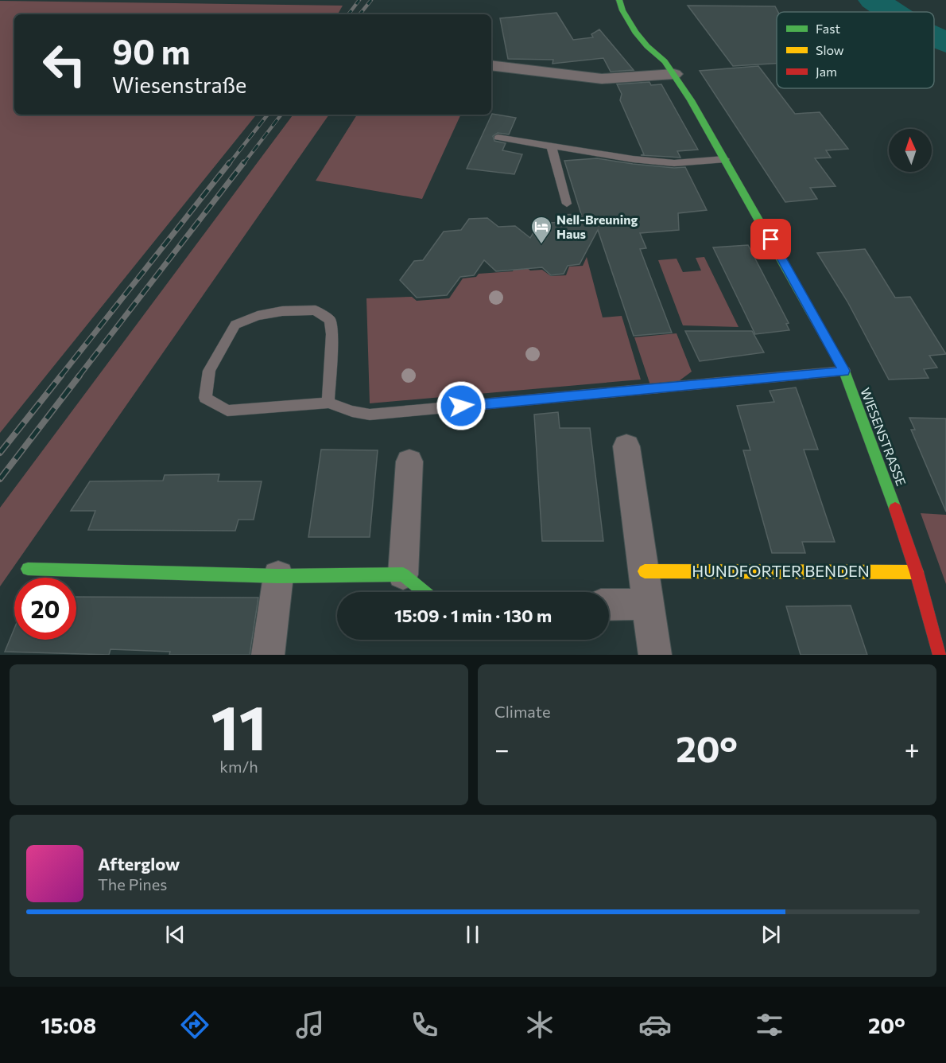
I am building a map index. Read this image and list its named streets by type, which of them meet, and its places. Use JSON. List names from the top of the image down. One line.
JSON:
{"streets":{"street":["WIESENSTRASSE","HUNDFORTER BENDEN"]},"crossings":[["WIESENSTRASSE","HUNDFORTER BENDEN"]],"places":{"hotel":["Nell-Breuning Haus"]},"legend":["Fast","Slow","Jam"],"north":"top","page":{"turn":["90 m","Wiesenstraße"],"limit":"20","trip":"15:09 · 1 min · 130 m","tile":[["11","km/h"],"Climate"],"heat":["−","20°","+"],"song":["Afterglow","The Pines"],"tabs":["15:08","20°"]}}
